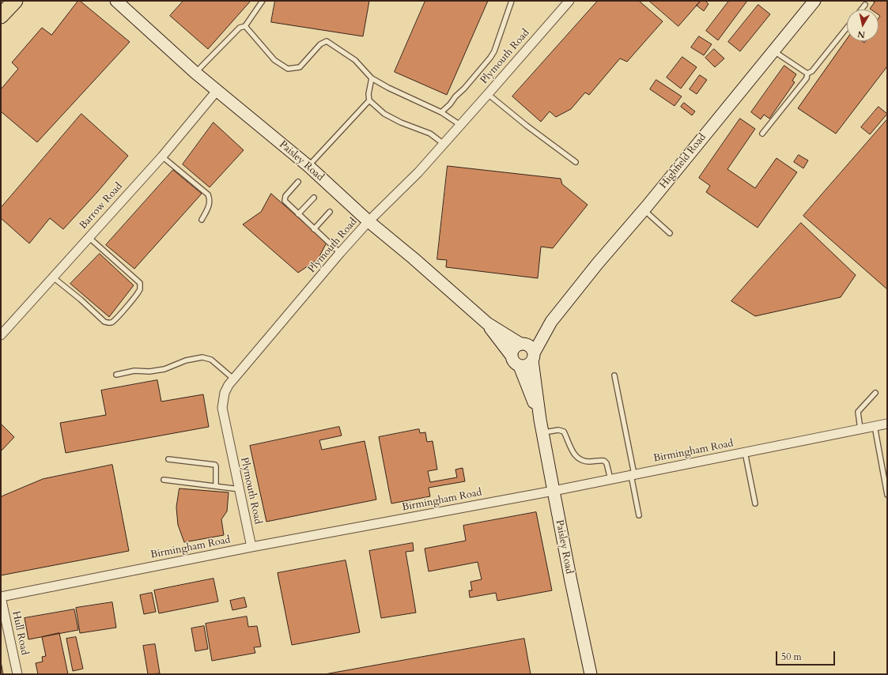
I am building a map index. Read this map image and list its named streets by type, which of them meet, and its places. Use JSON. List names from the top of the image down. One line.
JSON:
{"streets":{"main road":["Paisley Road","Highfield Road"],"street":["Plymouth Road","Barrow Road","Birmingham Road","Hull Road"]},"crossings":[["Plymouth Road","Paisley Road"],["Plymouth Road","Birmingham Road"],["Paisley Road","Highfield Road"],["Paisley Road","Barrow Road"],["Paisley Road","Birmingham Road"],["Birmingham Road","Hull Road"]],"scale_bar":"50 m","north":"bottom"}
